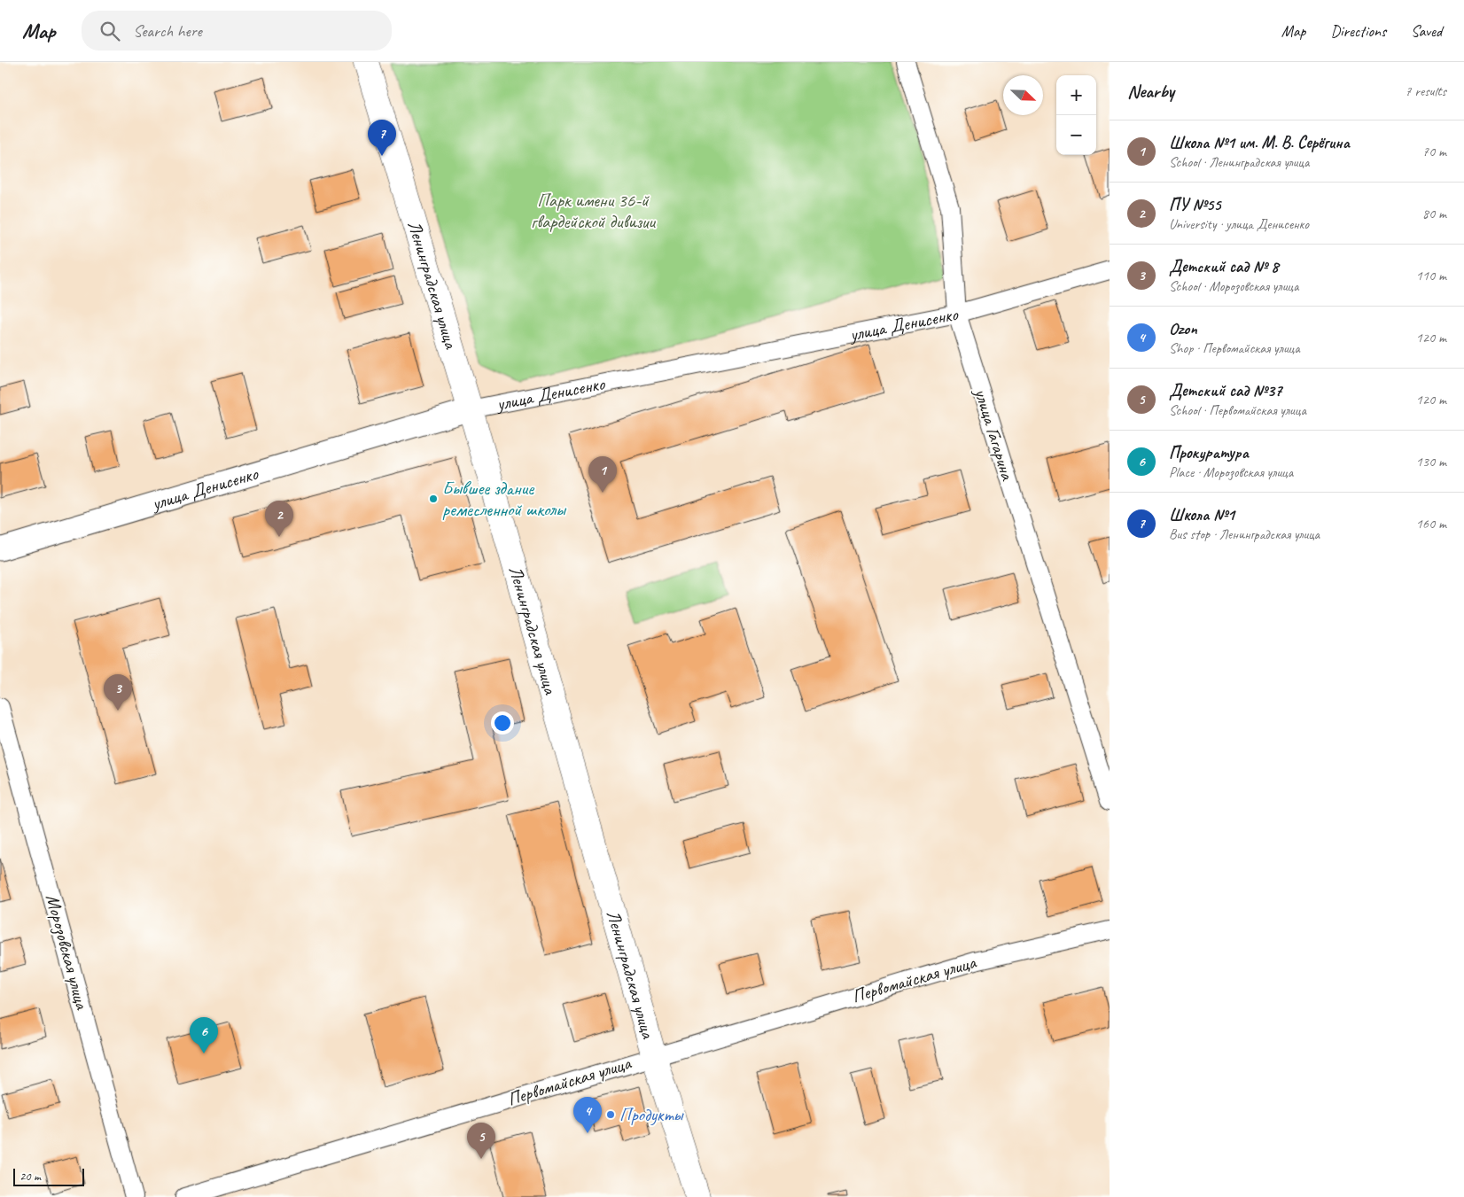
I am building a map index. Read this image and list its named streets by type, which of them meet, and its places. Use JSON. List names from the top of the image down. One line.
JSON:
{"streets":{"main road":["Ленинградская улица"],"street":["улица Денисенко","улица Гагарина","Морозовская улица","Первомайская улица"]},"crossings":[["Ленинградская улица","улица Денисенко"],["Ленинградская улица","Первомайская улица"],["улица Денисенко","улица Гагарина"]],"parks":["Парк имени 36-й гвардейской дивизии"],"places":["Бывшее здание ремесленной школы","Продукты"],"scale_bar":"20 m","north":"bottom right","page":{"header":"Map","search":"Search here","nav":["Map","Directions","Saved"],"heading":["Nearby","7 results"],"map_buttons":["+","−"],"pins":["7","1","2","3","6","4","5"],"list":[{"mark":"1","name":"Школа №1 им. М. В. Серёгина","note":"School · Ленинградская улица","value":"70 m"},{"mark":"2","name":"ПУ №55","note":"University · улица Денисенко","value":"80 m"},{"mark":"3","name":"Детский сад № 8","note":"School · Морозовская улица","value":"110 m"},{"mark":"4","name":"Ozon","note":"Shop · Первомайская улица","value":"120 m"},{"mark":"5","name":"Детский сад №37","note":"School · Первомайская улица","value":"120 m"},{"mark":"6","name":"Прокуратура","note":"Place · Морозовская улица","value":"130 m"},{"mark":"7","name":"Школа №1","note":"Bus stop · Ленинградская улица","value":"160 m"}],"scale":"20 m"}}
